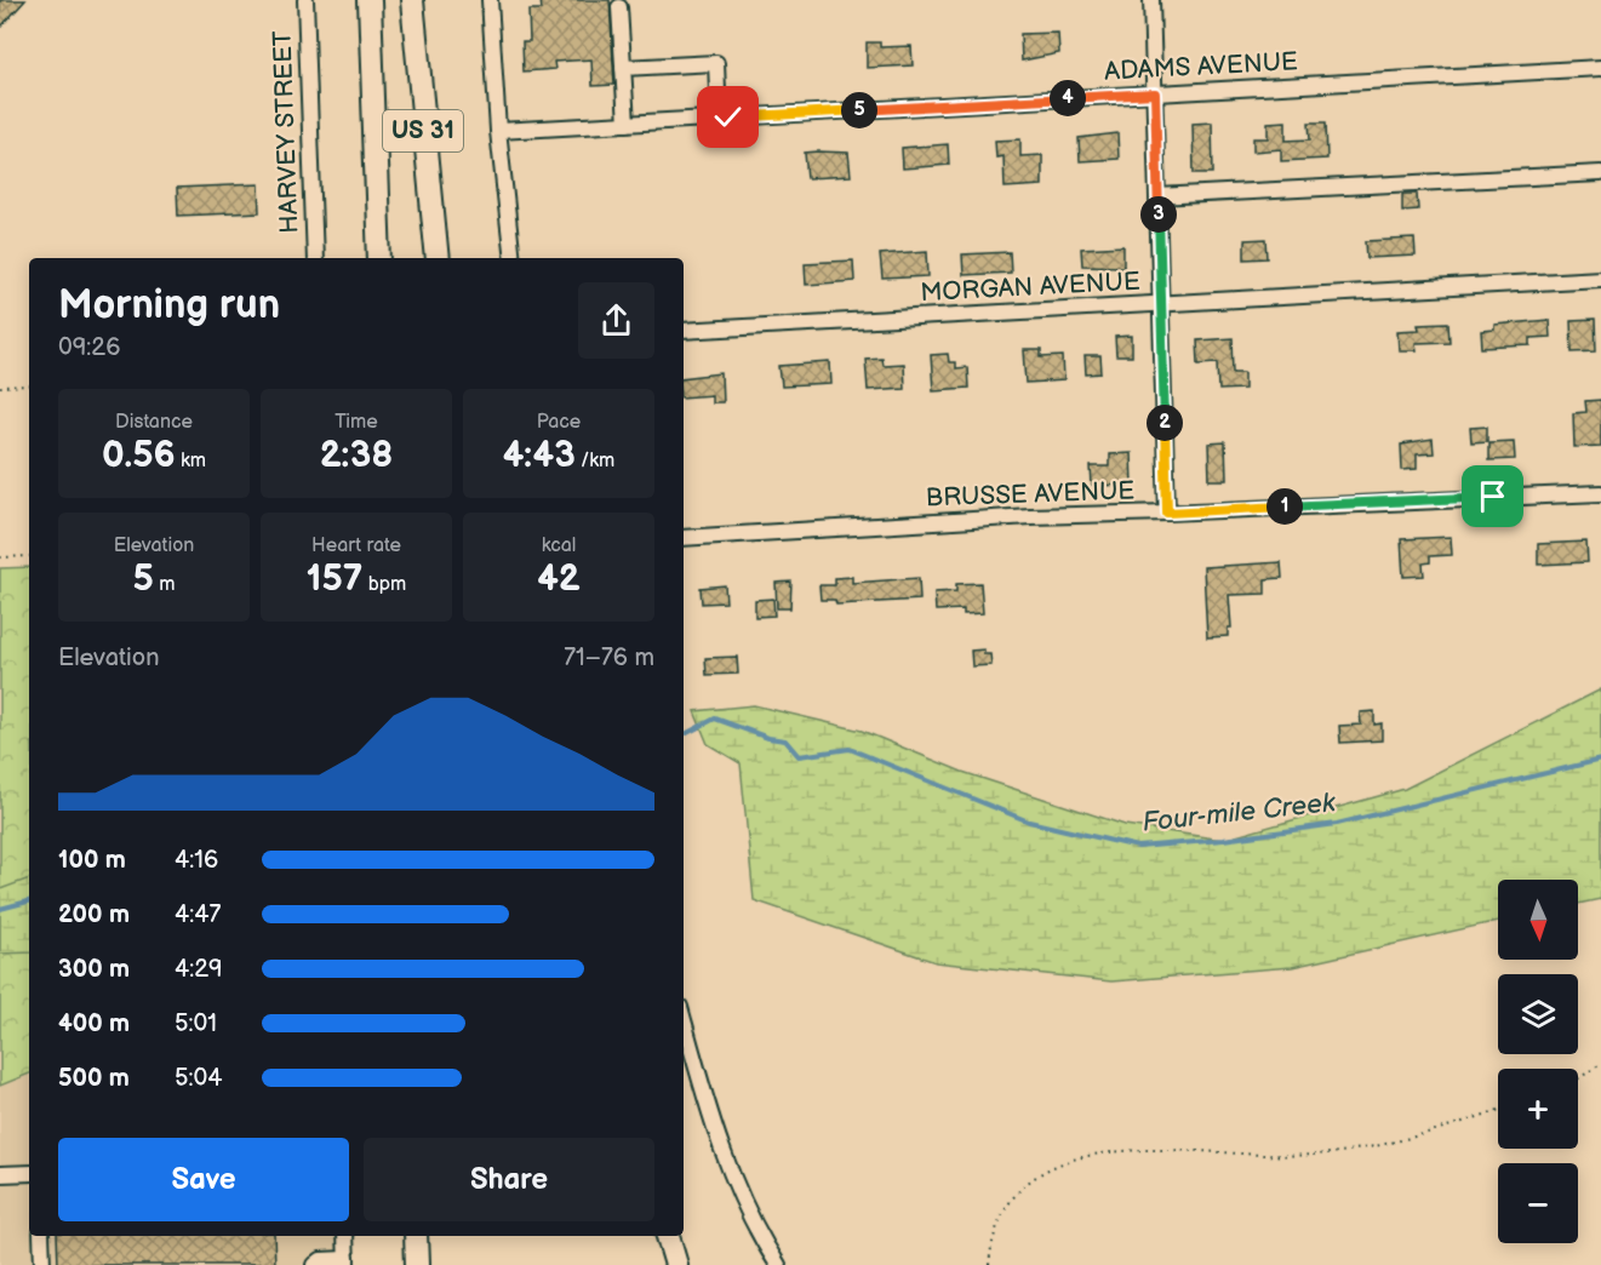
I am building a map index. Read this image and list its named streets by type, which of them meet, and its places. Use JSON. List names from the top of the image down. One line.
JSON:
{"streets":{"highway":["US 31"],"street":["ADAMS AVENUE","HARVEY STREET","MORGAN AVENUE","BRUSSE AVENUE"]},"water":["Four-mile Creek"],"north":"bottom","page":{"pins":["4","5","3","2","1"],"heading":["Morning run","09:26"],"stats":[["Distance","0.56 km"],["Time","2:38"],["Pace","4:43 /km"],["Elevation","5 m"],["Heart rate","157 bpm"],["kcal","42"]],"chart":["Elevation","71–76 m"],"list":[{"name":"100 m","note":"4:16"},{"name":"200 m","note":"4:47"},{"name":"300 m","note":"4:29"},{"name":"400 m","note":"5:01"},{"name":"500 m","note":"5:04"}],"map_buttons":["+","−"],"buttons":["Save","Share"]}}
